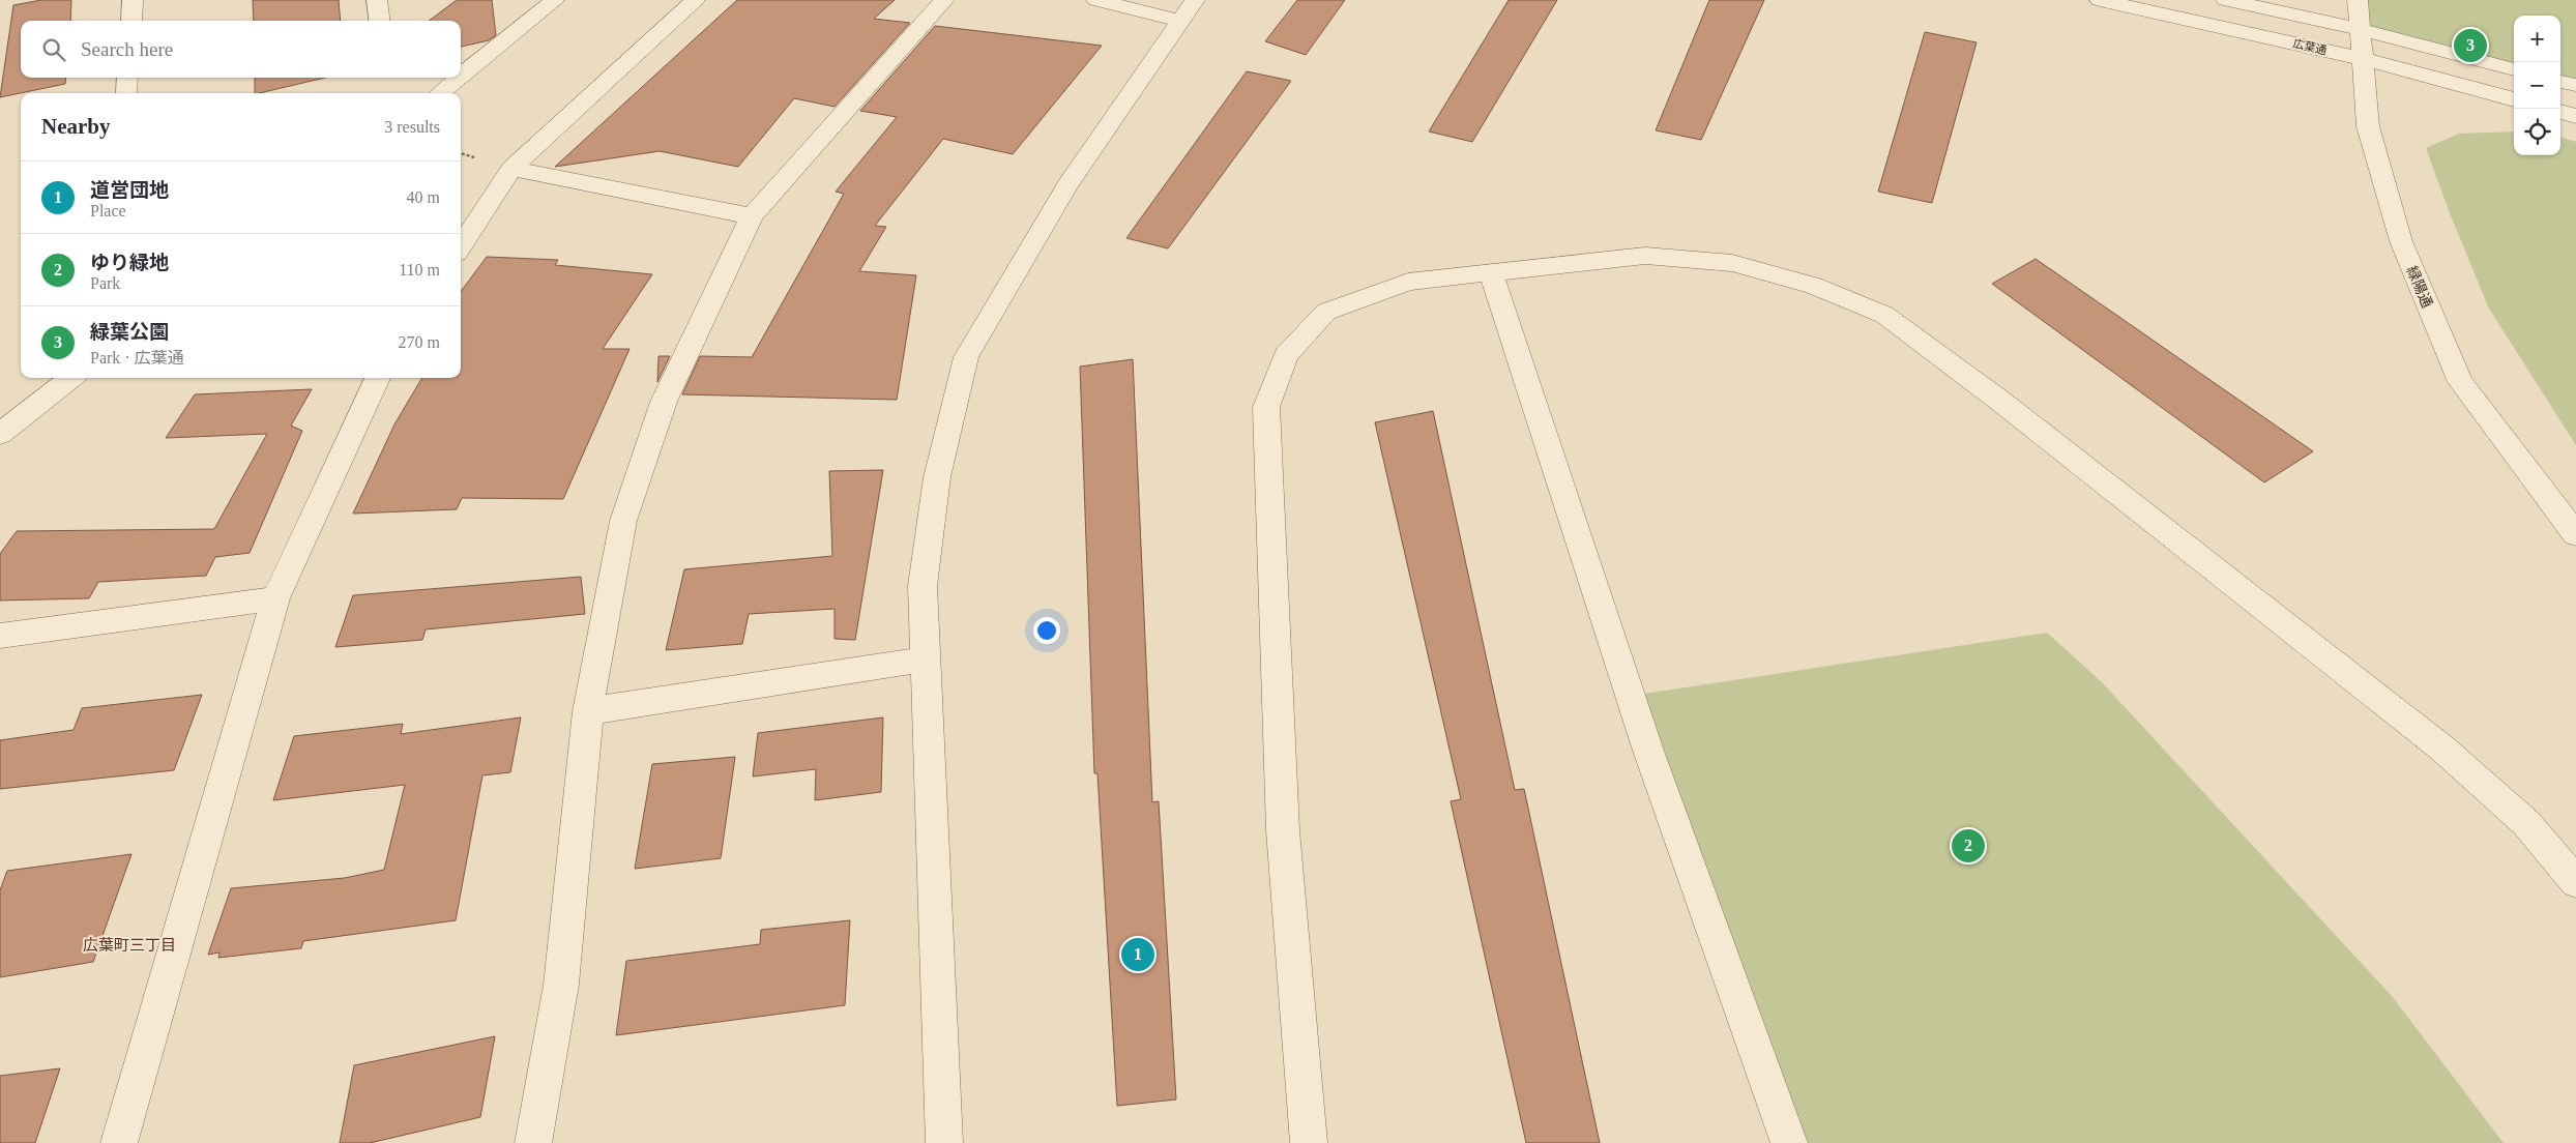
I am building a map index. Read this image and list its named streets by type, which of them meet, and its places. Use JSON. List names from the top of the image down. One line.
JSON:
{"streets":{"street":["広葉通","緑陽通"]},"crossings":[["広葉通","緑陽通"]],"districts":["広葉町三丁目"],"page":{"map_buttons":["+","−"],"search":"Search here","pins":["3","2","1"],"heading":["Nearby","3 results"],"list":[{"mark":"1","name":"道営団地","note":"Place","value":"40 m"},{"mark":"2","name":"ゆり緑地","note":"Park","value":"110 m"},{"mark":"3","name":"緑葉公園","note":"Park · 広葉通","value":"270 m"}]}}
